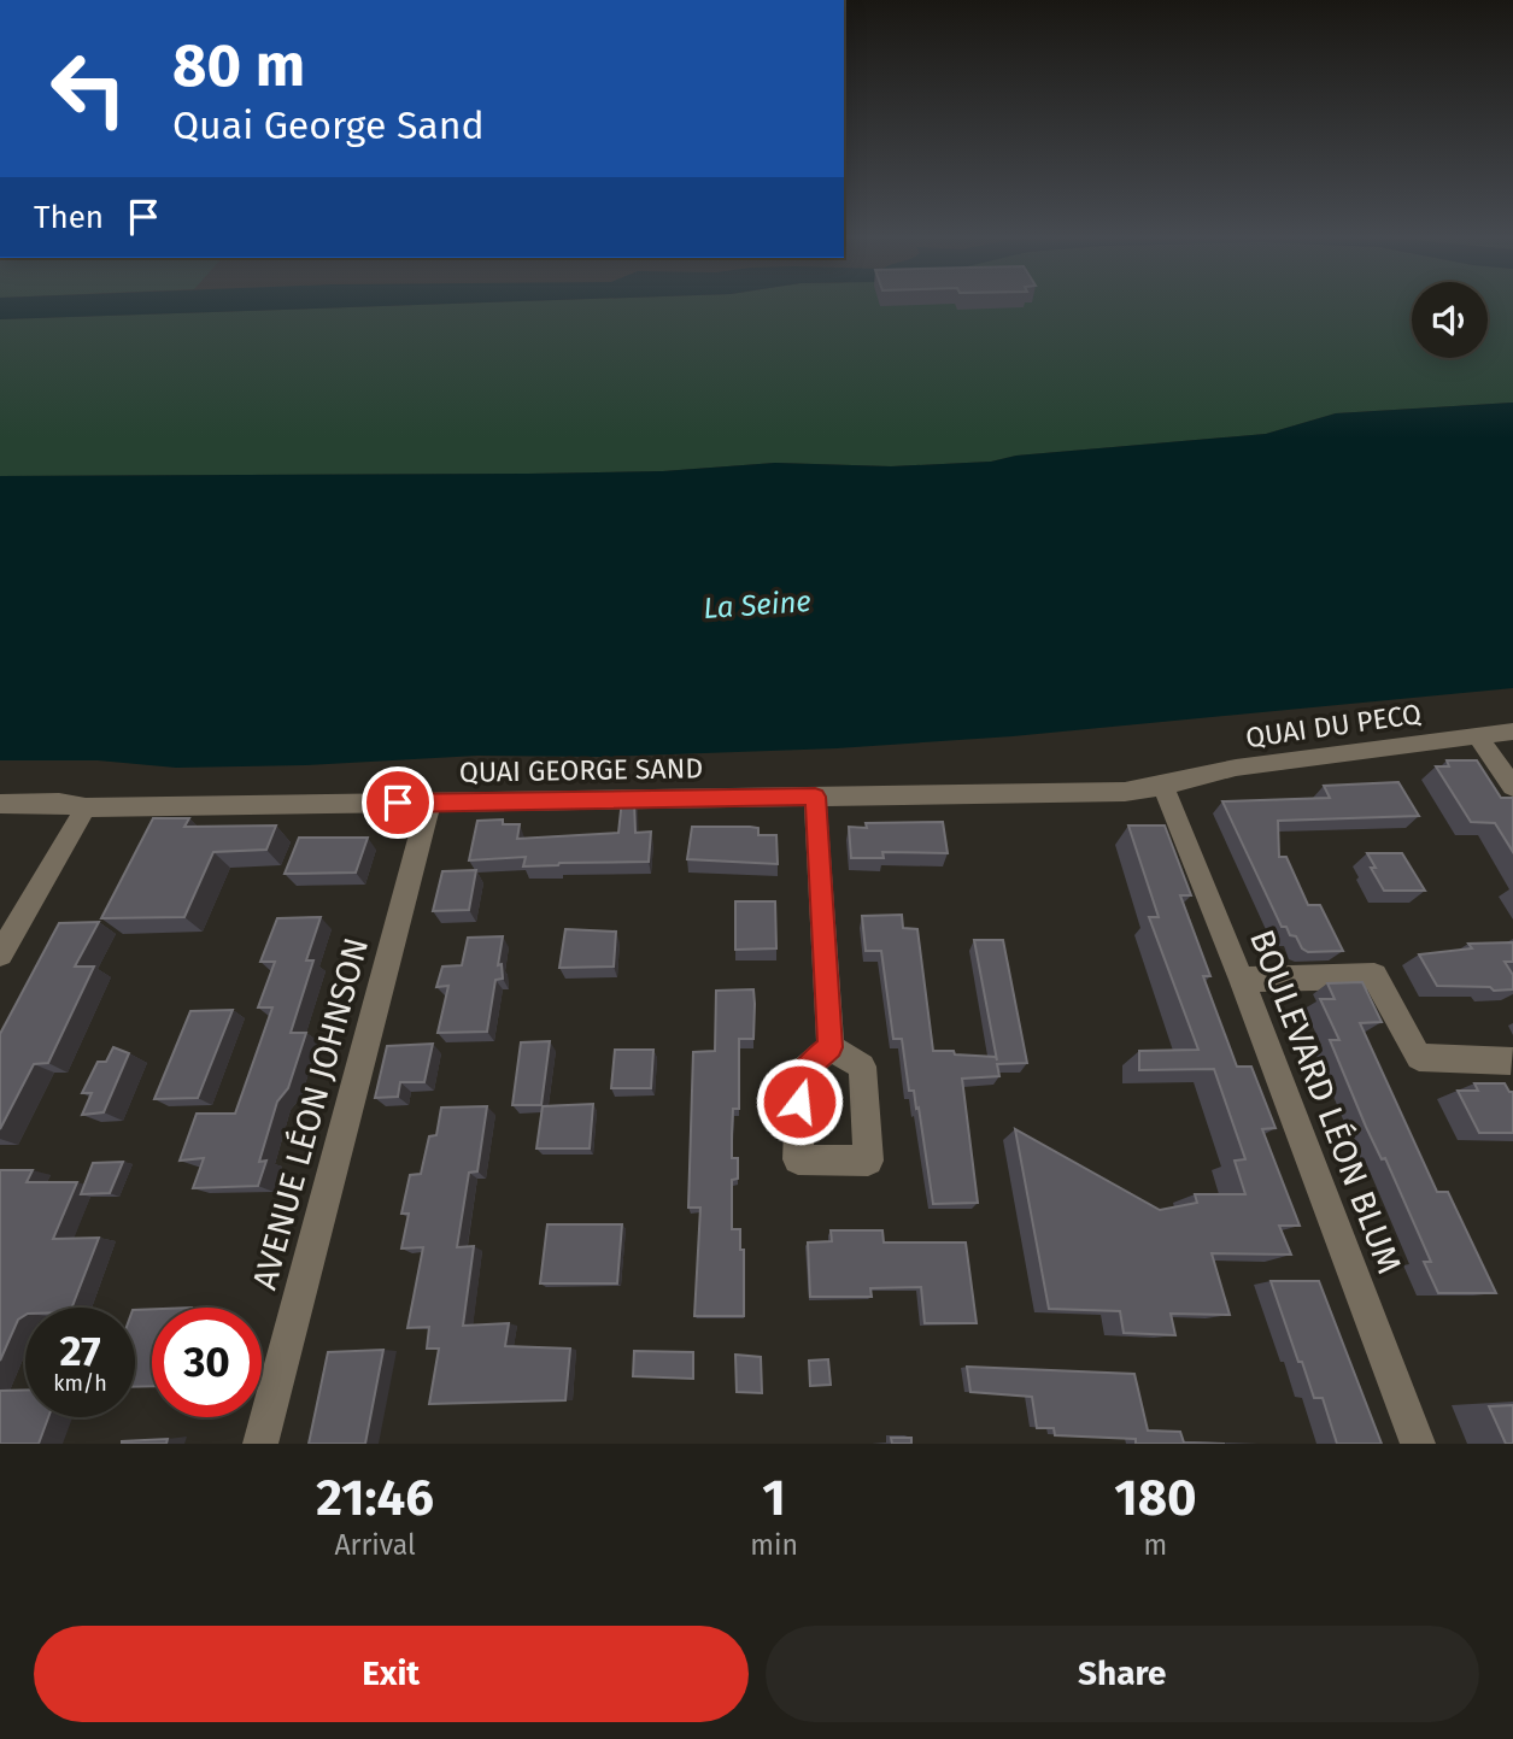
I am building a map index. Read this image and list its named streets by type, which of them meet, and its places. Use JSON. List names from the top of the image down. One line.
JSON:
{"streets":{"street":["QUAI DU PECQ","QUAI GEORGE SAND","BOULEVARD LÉON BLUM","AVENUE LÉON JOHNSON"]},"crossings":[["QUAI DU PECQ","QUAI GEORGE SAND"],["QUAI DU PECQ","BOULEVARD LÉON BLUM"],["QUAI GEORGE SAND","BOULEVARD LÉON BLUM"],["QUAI GEORGE SAND","AVENUE LÉON JOHNSON"]],"water":["La Seine"],"page":{"turn":["80 m","Quai George Sand"],"then":"Then","speed":"27 km/h","limit":"30","eta":["21:46","Arrival","1","min","180","m"],"buttons":["Exit","Share"]}}
